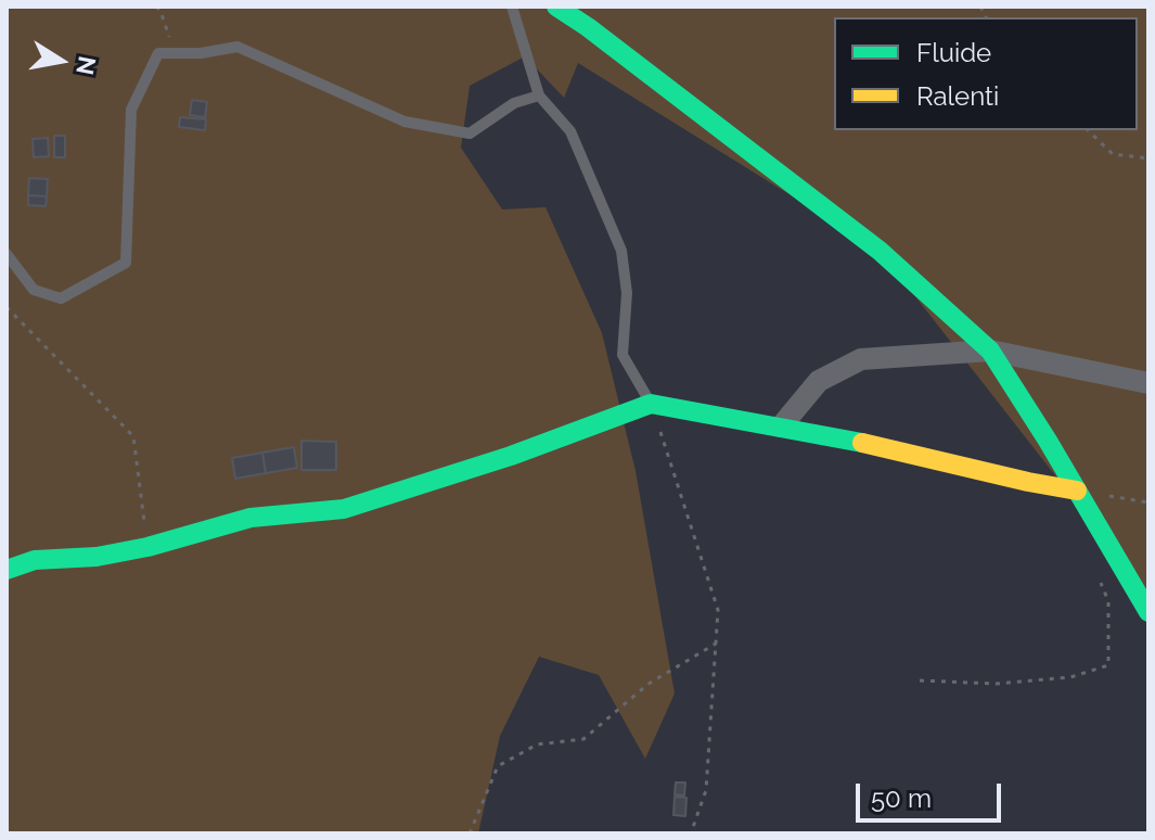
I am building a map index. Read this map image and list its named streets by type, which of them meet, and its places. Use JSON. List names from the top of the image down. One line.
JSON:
{"legend":["Fluide","Ralenti"],"scale_bar":"50 m","north":"right"}
